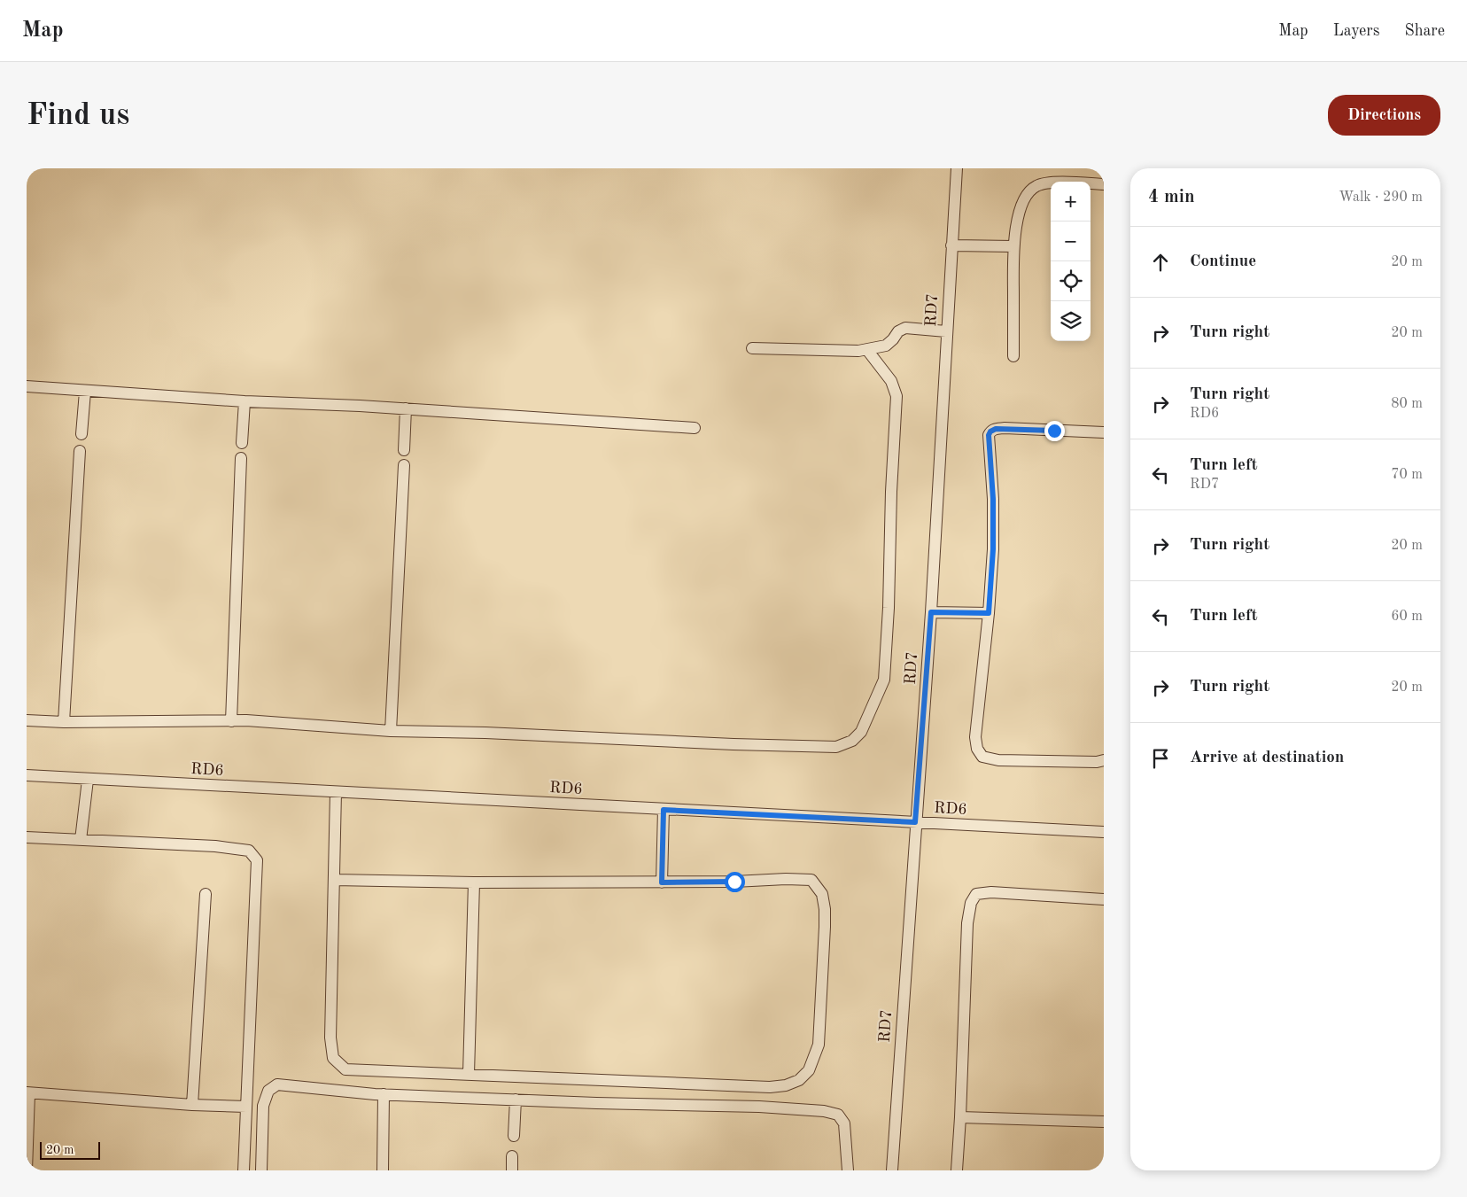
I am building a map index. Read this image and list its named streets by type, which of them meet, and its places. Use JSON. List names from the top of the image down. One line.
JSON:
{"streets":{"lane":["RD7","RD6"]},"crossings":[["RD7","RD6"]],"scale_bar":"20 m","page":{"header":"Map","nav":["Map","Layers","Share"],"buttons":"Directions","title":"Find us","heading":["4 min","Walk · 290 m"],"map_buttons":["+","−"],"list":[["Continue","20 m"],["Turn right","20 m"],["Turn right","RD6","80 m"],["Turn left","RD7","70 m"],["Turn right","20 m"],["Turn left","60 m"],["Turn right","20 m"],"Arrive at destination"],"scale":"20 m"}}
